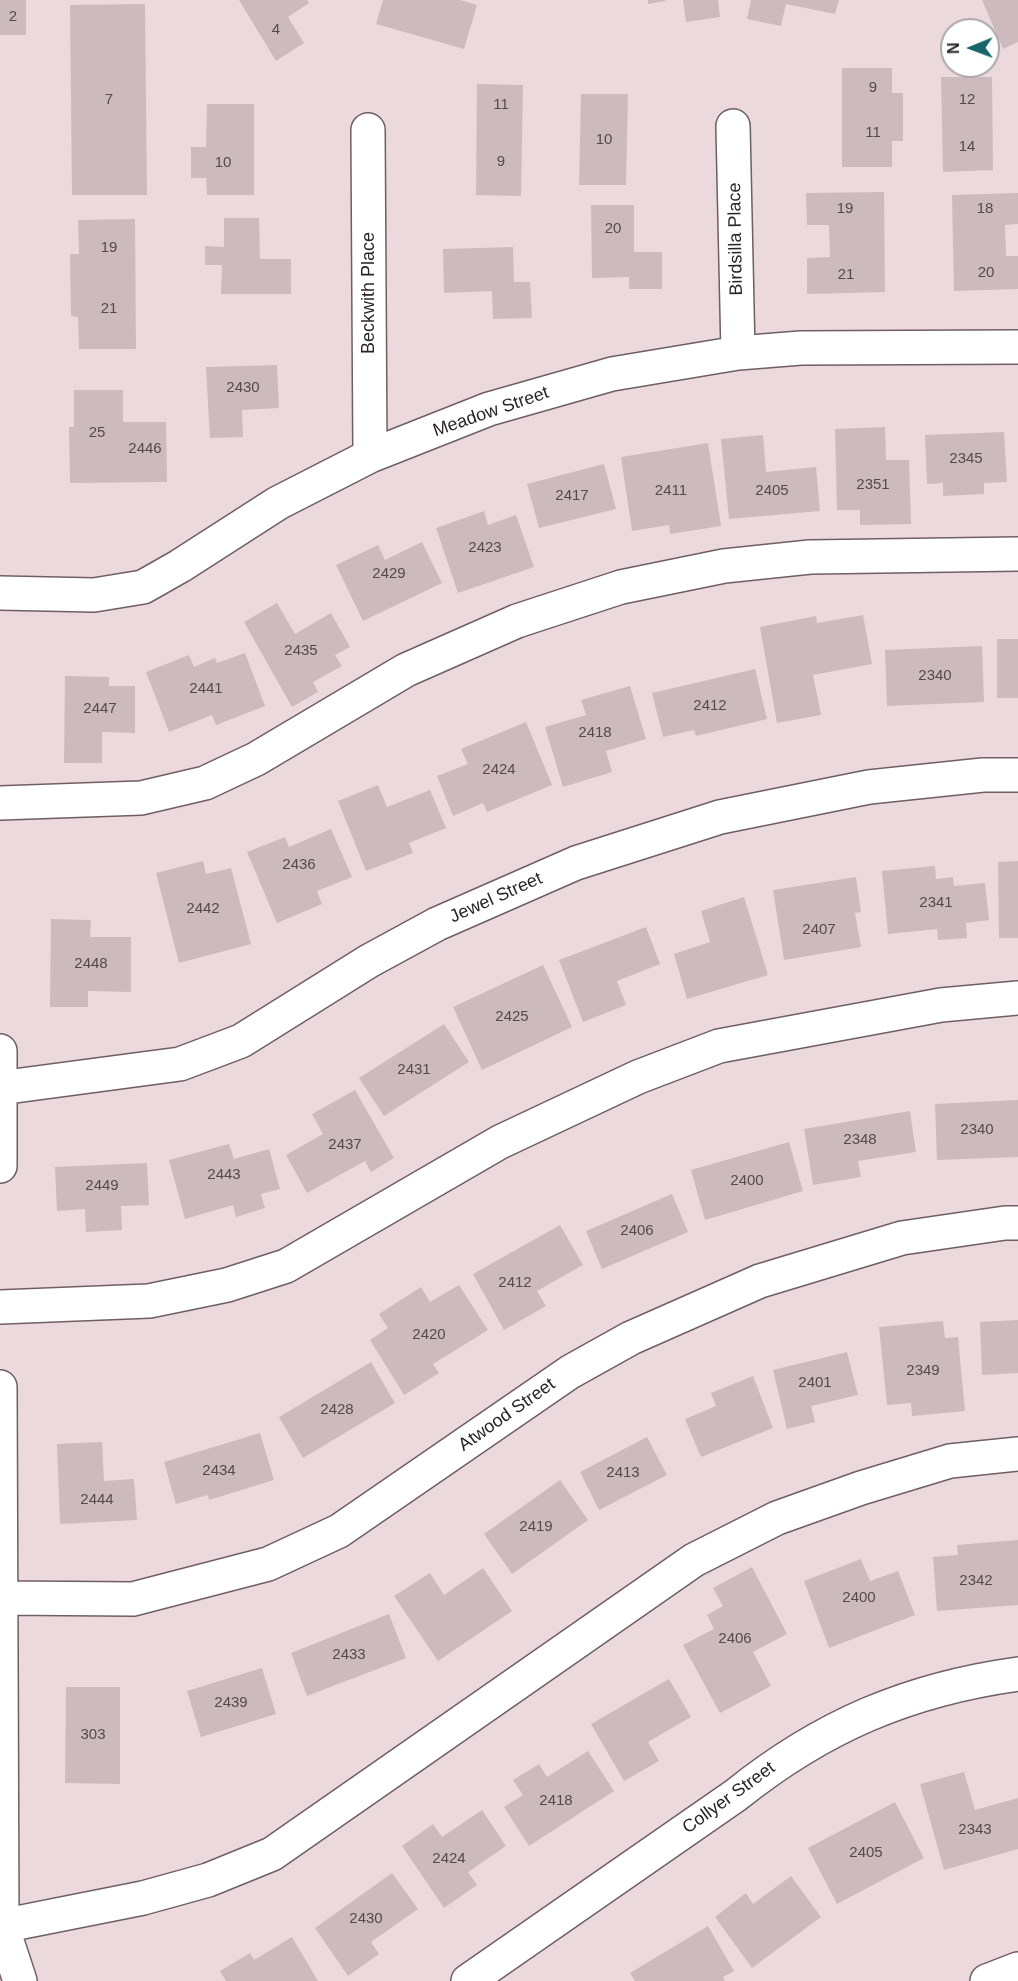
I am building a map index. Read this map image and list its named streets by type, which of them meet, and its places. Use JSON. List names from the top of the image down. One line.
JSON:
{"streets":{"street":["Birdsilla Place","Beckwith Place","Meadow Street","Jewel Street","Atwood Street","Collyer Street"]},"crossings":[["Birdsilla Place","Meadow Street"],["Beckwith Place","Meadow Street"]],"house_numbers":["2","4","9","7","12","11","11","10","14","9","10","19","18","20","19","20","21","21","2430","25","2446","2345","2351","2411","2405","2417","2423","2429","2435","2340","2441","2412","2447","2418","2424","2436","2341","2442","2407","2448","2425","2431","2340","2348","2437","2443","2400","2449","2406","2412","2420","2349","2401","2428","2434","2413","2444","2419","2342","2400","2406","2433","2439","303","2418","2343","2405","2424","2430"],"north":"left"}
